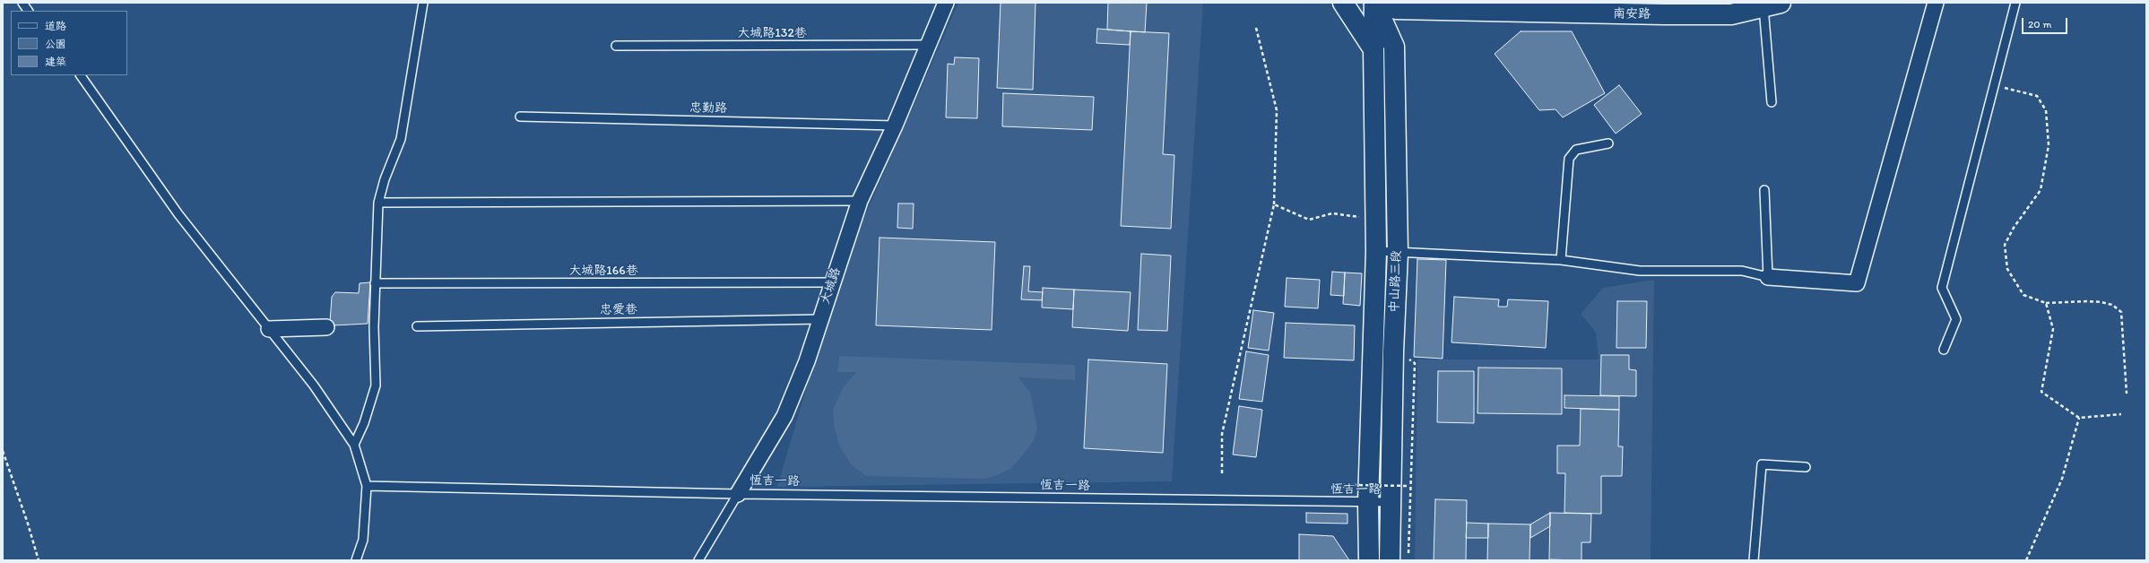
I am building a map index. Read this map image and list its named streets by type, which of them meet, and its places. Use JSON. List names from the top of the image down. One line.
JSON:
{"streets":{"main road":["南安路","中山路三段"],"street":["大城路"],"lane":["大城路132巷","忠勤路","大城路166巷","忠愛巷","恆吉一路"]},"crossings":[["南安路","中山路三段"],["大城路132巷","大城路"],["忠勤路","大城路"],["大城路166巷","大城路"],["中山路三段","恆吉一路"],["大城路","忠愛巷"],["大城路","恆吉一路"]],"legend":["道路","公園","建築"],"scale_bar":"20 m"}
